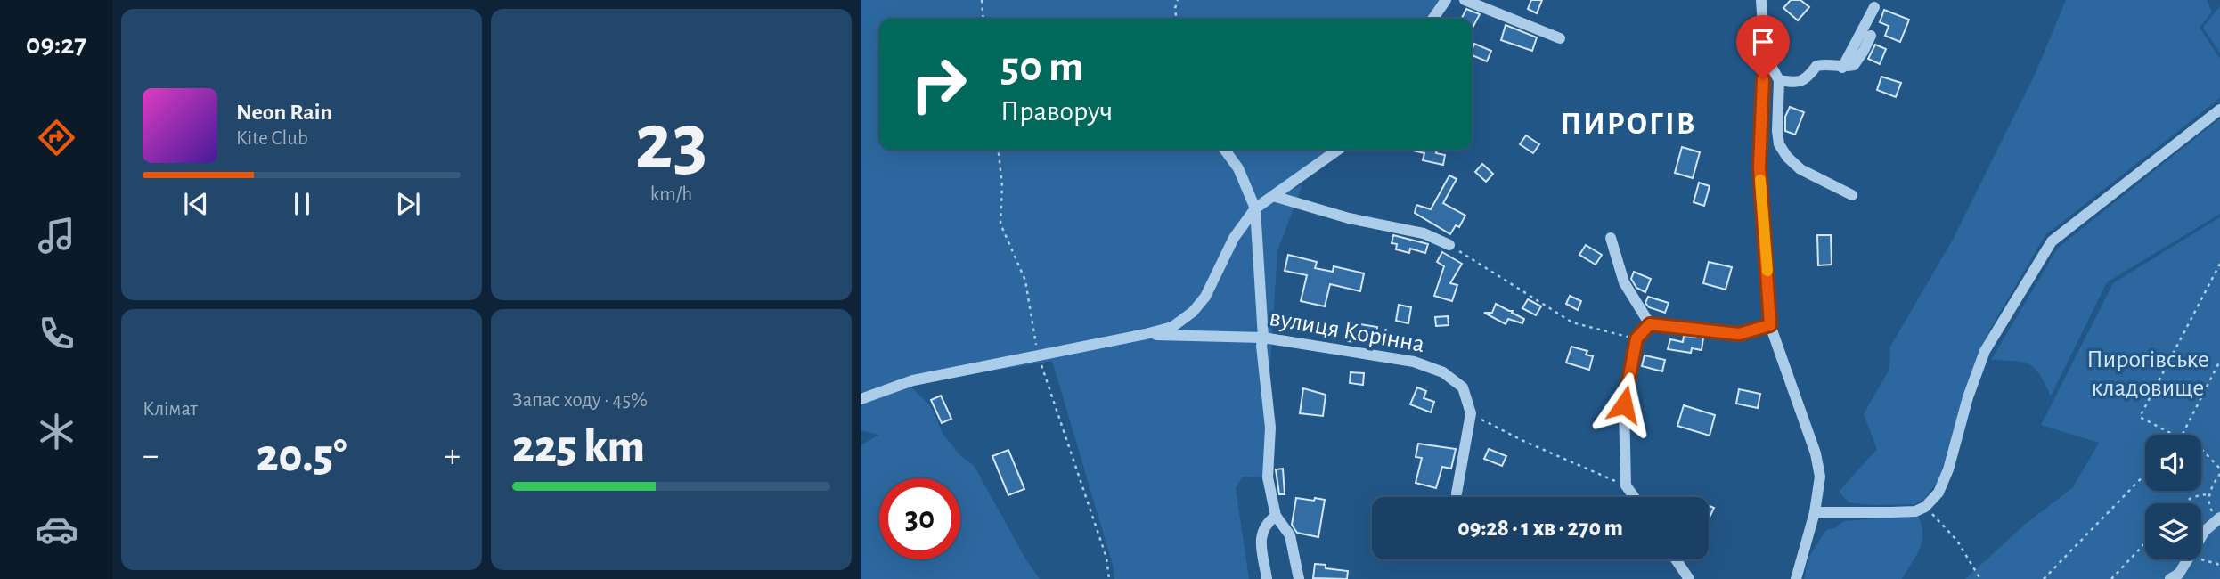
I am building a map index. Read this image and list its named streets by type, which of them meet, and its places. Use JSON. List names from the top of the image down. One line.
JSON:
{"streets":{"street":["вулиця Корінна"]},"districts":["ПИРОГІВ"],"parks":["Пирогівське кладовище"],"page":{"tabs":"09:27","tile":[["23","km/h"],"Клімат",["Запас ходу · 45%","225 km"]],"turn":["50 m","Праворуч"],"song":["Neon Rain","Kite Club"],"heat":["−","20.5°","+"],"limit":"30","trip":"09:28 · 1 хв · 270 m"}}
